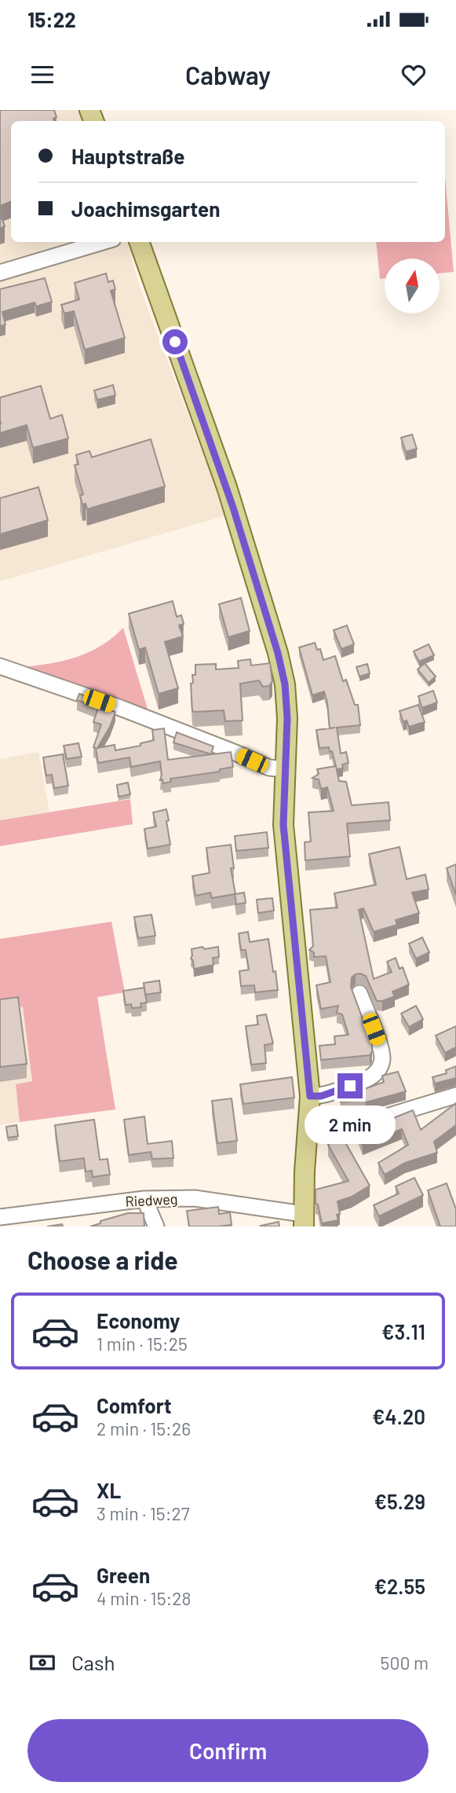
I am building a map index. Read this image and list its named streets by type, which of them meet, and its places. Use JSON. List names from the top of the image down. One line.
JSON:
{"streets":{"street":["Riedweg"]},"north":"top","page":{"status":"15:22","header":"Cabway","banner":["Hauptstraße","Joachimsgarten"],"bubble":"2 min","heading":"Choose a ride","list":[{"name":"Economy","note":"1 min · 15:25","value":"€3.11"},{"name":"Comfort","note":"2 min · 15:26","value":"€4.20"},{"name":"XL","note":"3 min · 15:27","value":"€5.29"},{"name":"Green","note":"4 min · 15:28","value":"€2.55"}],"pay":["Cash","500 m"],"buttons":"Confirm"}}
